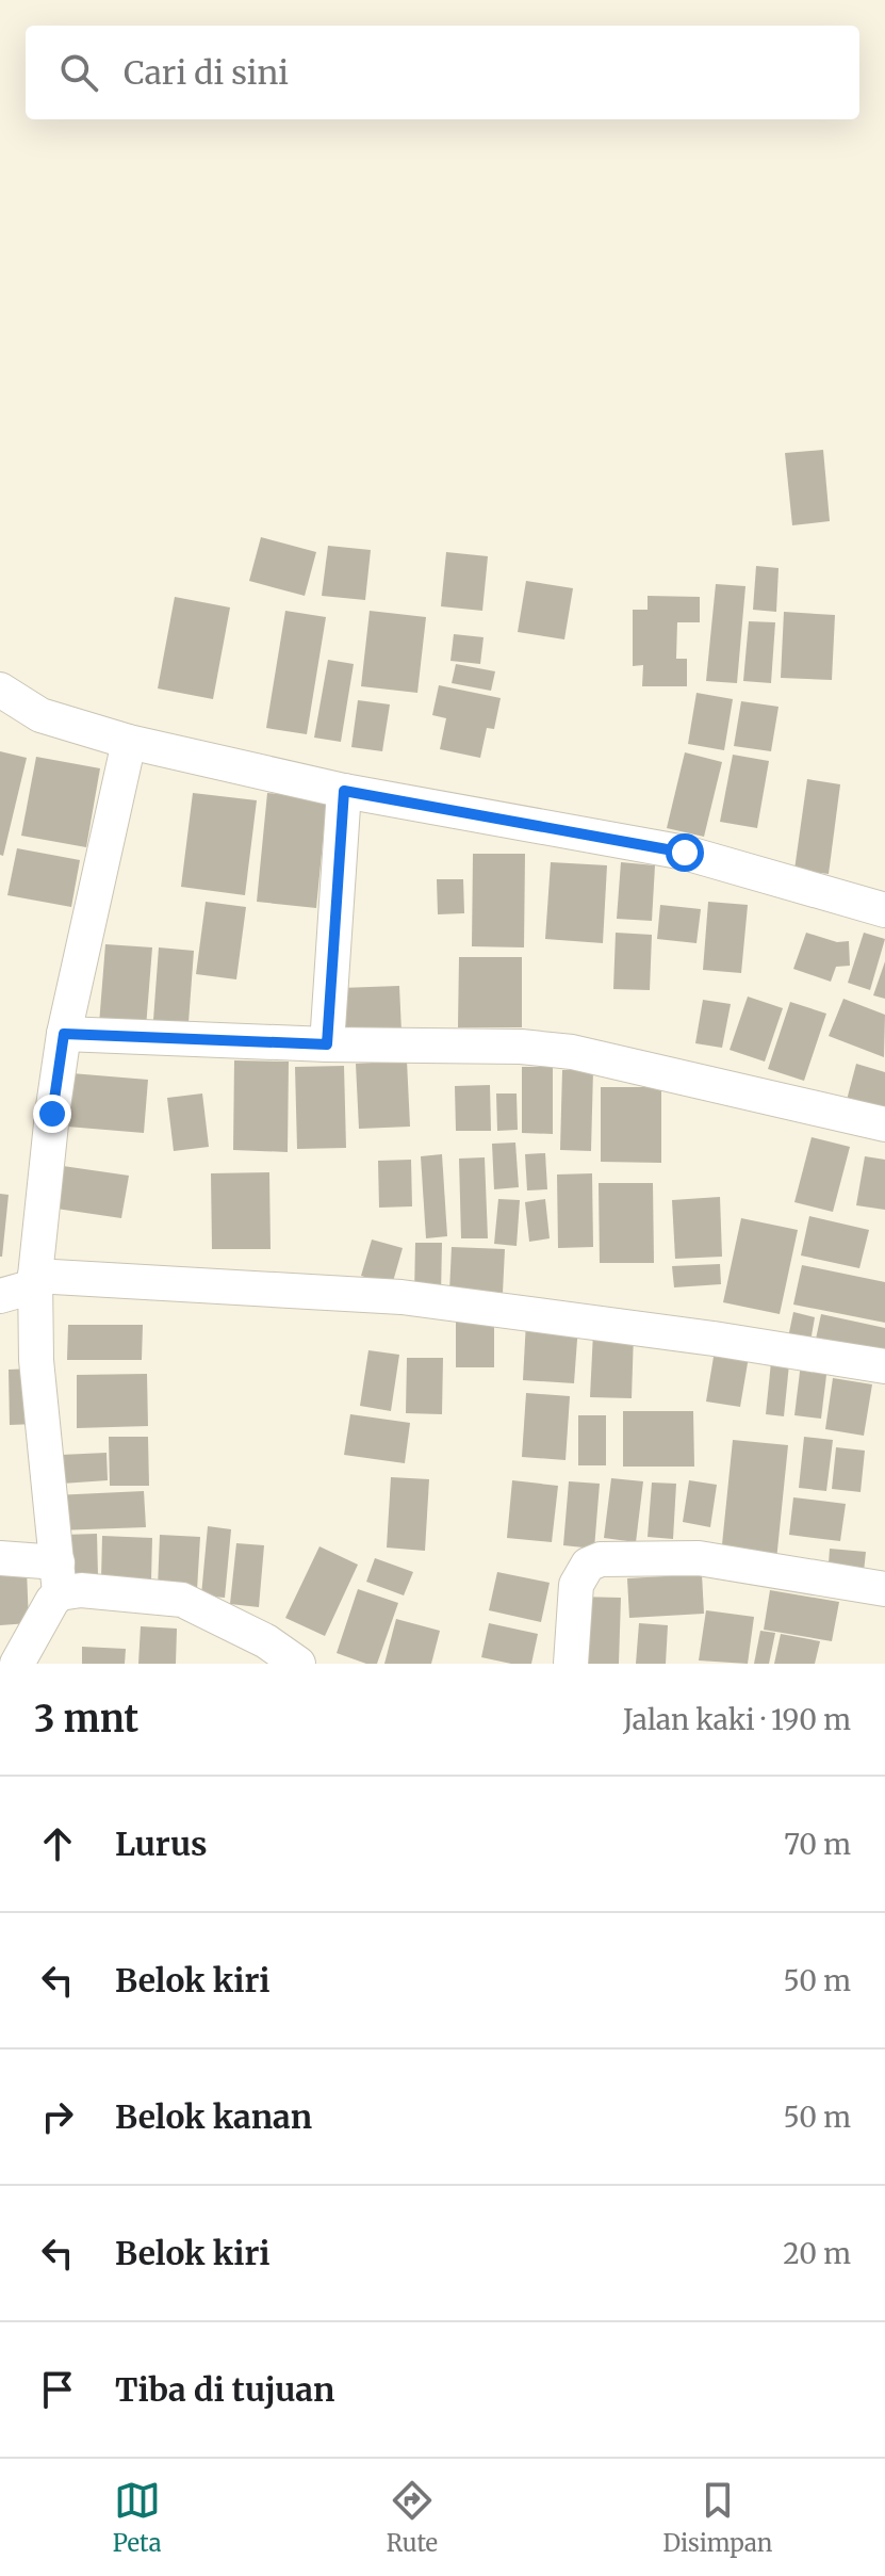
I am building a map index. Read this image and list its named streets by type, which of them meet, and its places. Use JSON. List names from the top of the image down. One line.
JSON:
{"page":{"search":"Cari di sini","heading":["3 mnt","Jalan kaki · 190 m"],"list":[["Lurus","70 m"],["Belok kiri","50 m"],["Belok kanan","50 m"],["Belok kiri","20 m"],"Tiba di tujuan"],"nav":["Peta","Rute","Disimpan"]}}
